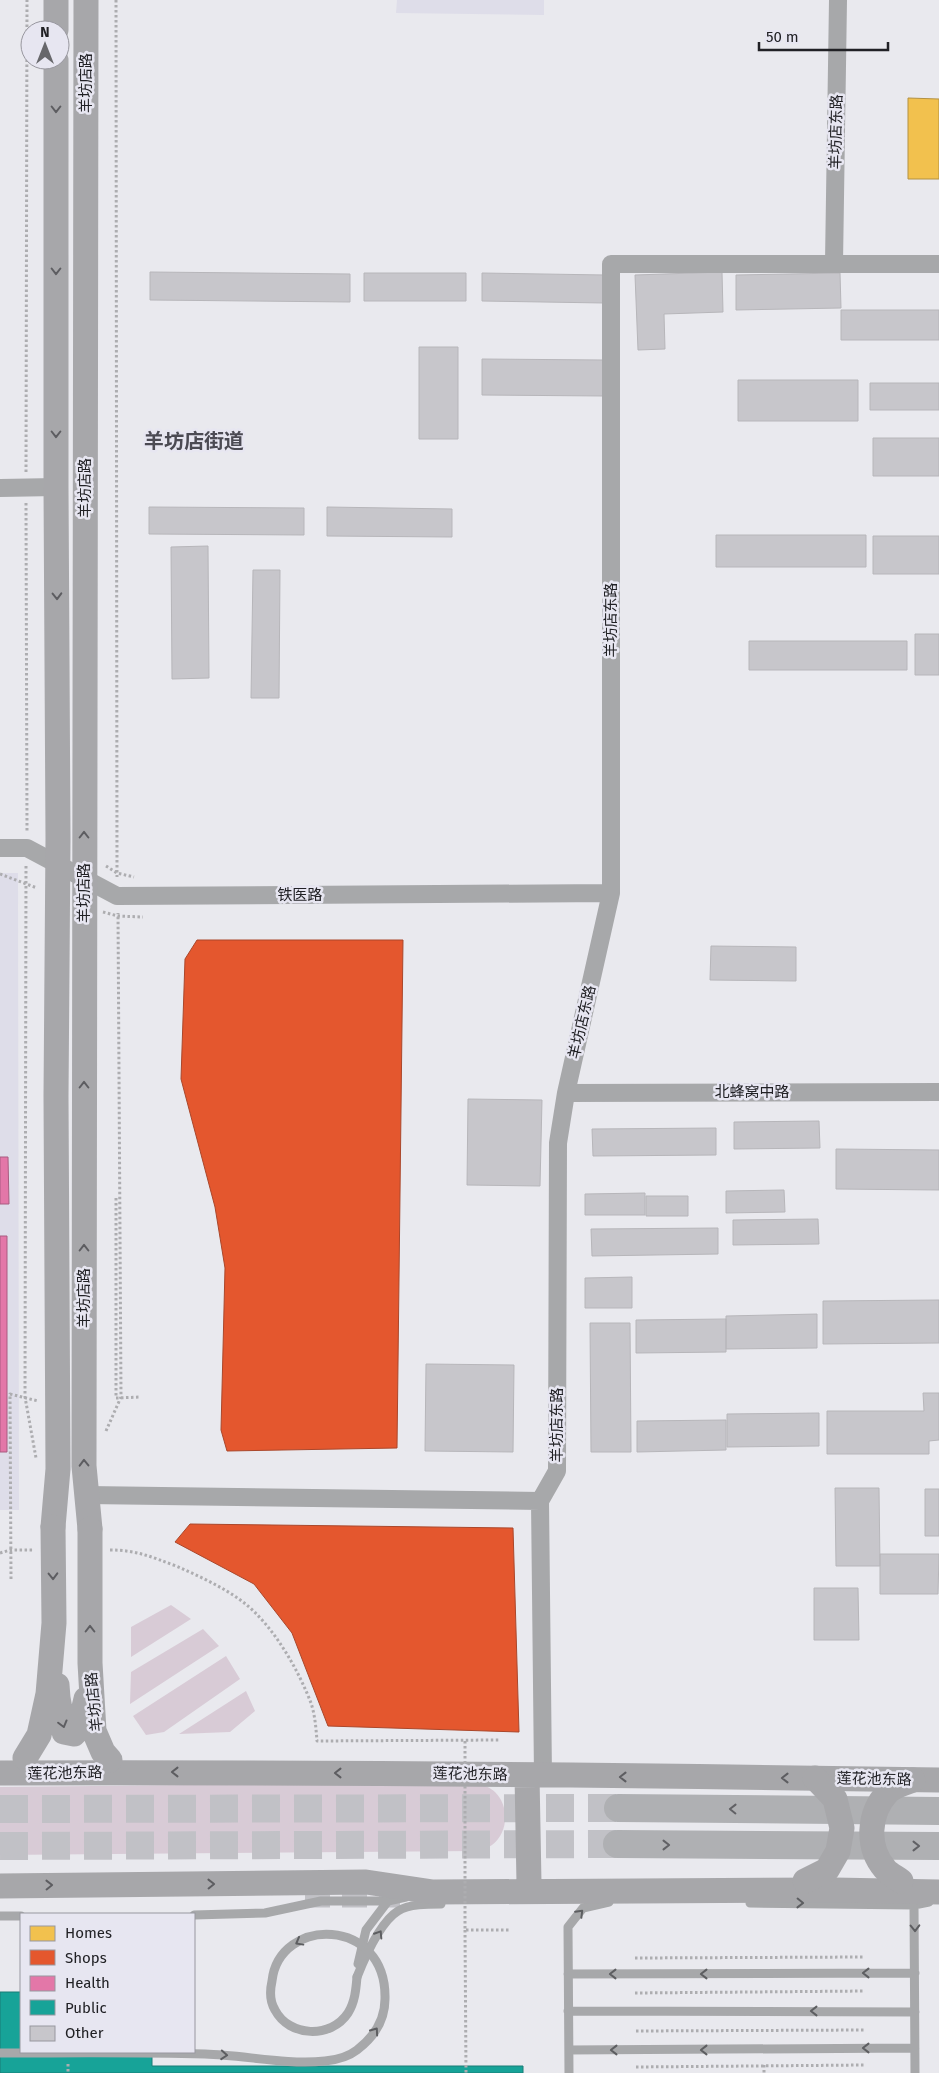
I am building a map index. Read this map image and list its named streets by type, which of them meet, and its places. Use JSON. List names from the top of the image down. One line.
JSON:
{"streets":{"highway":["莲花池东路"],"main road":["羊坊店路"],"street":["羊坊店东路","铁医路","北蜂窝中路"]},"crossings":[["羊坊店路","铁医路"],["羊坊店路","莲花池东路"],["羊坊店东路","铁医路"],["羊坊店东路","北蜂窝中路"]],"districts":["羊坊店街道"],"legend":["Homes","Shops","Health","Public","Other"],"scale_bar":"50 m","north":"top"}
